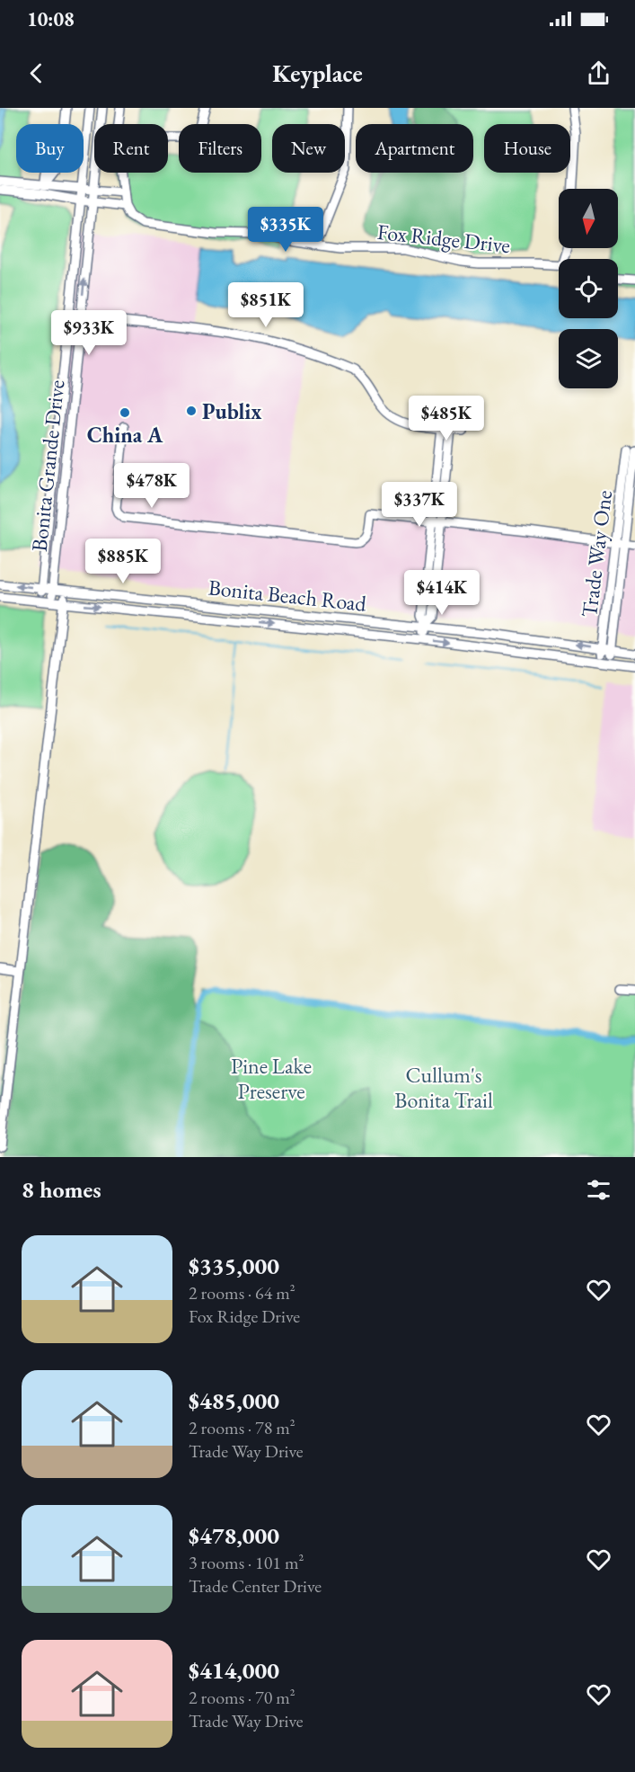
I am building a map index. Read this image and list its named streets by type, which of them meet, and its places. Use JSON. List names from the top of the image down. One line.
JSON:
{"streets":{"street":["Fox Ridge Drive","Bonita Grande Drive","Trade Way One","Bonita Beach Road"]},"crossings":[["Bonita Grande Drive","Bonita Beach Road"],["Trade Way One","Bonita Beach Road"]],"parks":["Pine Lake Preserve","Cullum's Bonita Trail"],"places":["Publix","China A"],"north":"bottom","page":{"status":"10:08","header":"Keyplace","chip":["Buy","Rent","Filters","New","Apartment","House"],"price":["$335K","$851K","$933K","$485K","$478K","$337K","$885K","$414K"],"heading":"8 homes","list":[{"name":"$335,000","note":"2 rooms · 64 m² · Fox Ridge Drive"},{"name":"$485,000","note":"2 rooms · 78 m² · Trade Way Drive"},{"name":"$478,000","note":"3 rooms · 101 m² · Trade Center Drive"},{"name":"$414,000","note":"2 rooms · 70 m² · Trade Way Drive"}]}}
